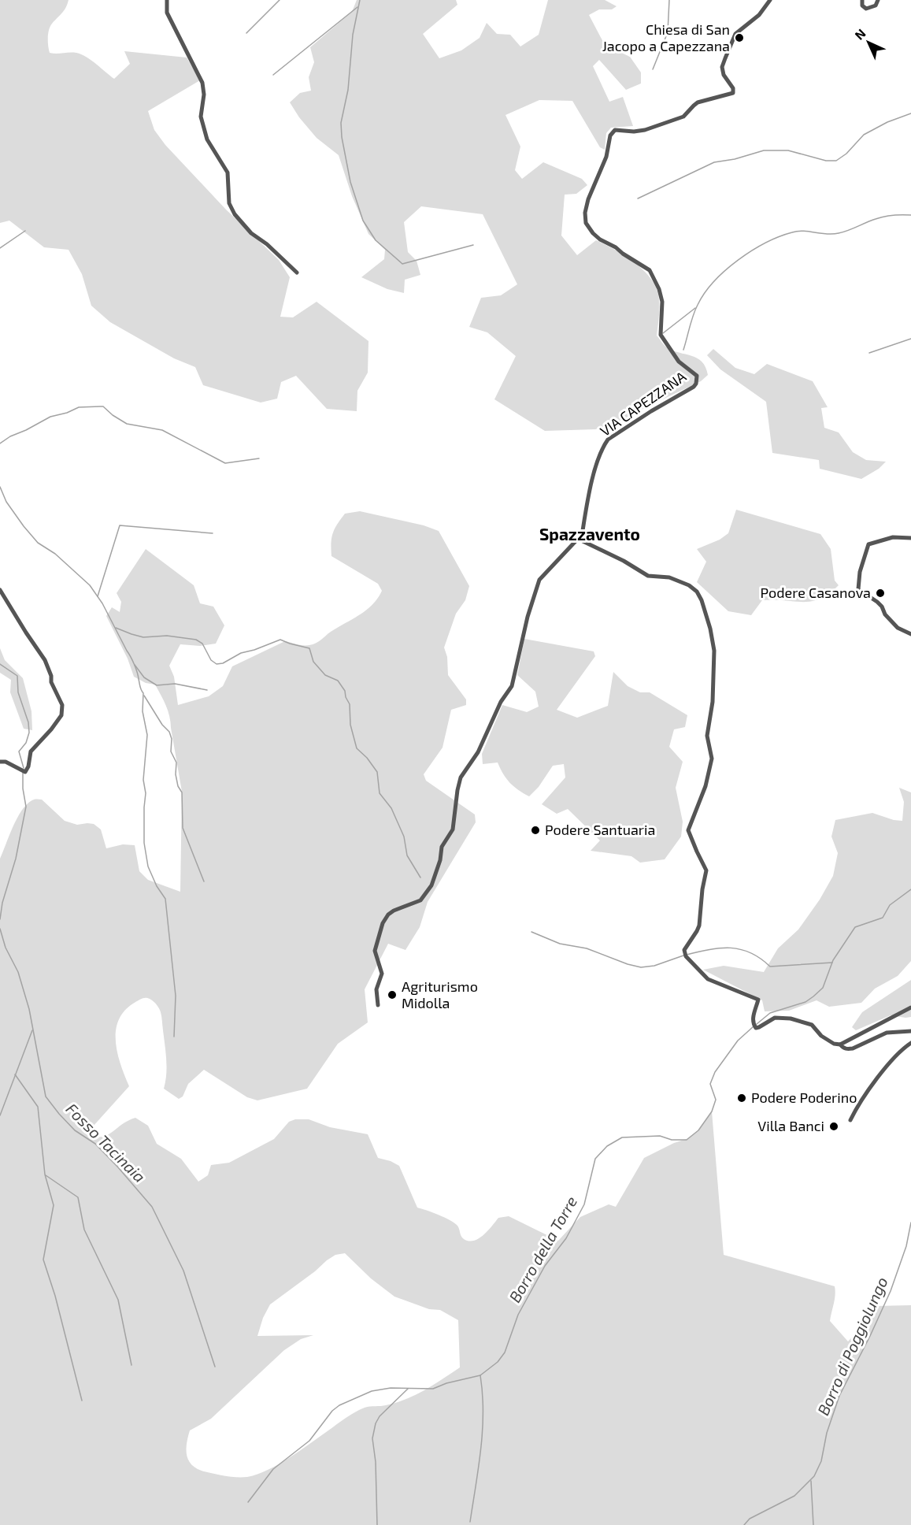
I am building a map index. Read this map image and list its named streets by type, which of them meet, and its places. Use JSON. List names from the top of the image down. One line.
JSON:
{"streets":{"street":["VIA CAPEZZANA"]},"districts":["Spazzavento"],"water":["Fosso Tacinaia","Borro della Torre","Borro di Poggiolungo"],"places":["Chiesa di San Jacopo a Capezzana","Podere Casanova","Podere Santuaria","Agriturismo Midolla","Podere Poderino","Villa Banci"],"north":"top left"}
